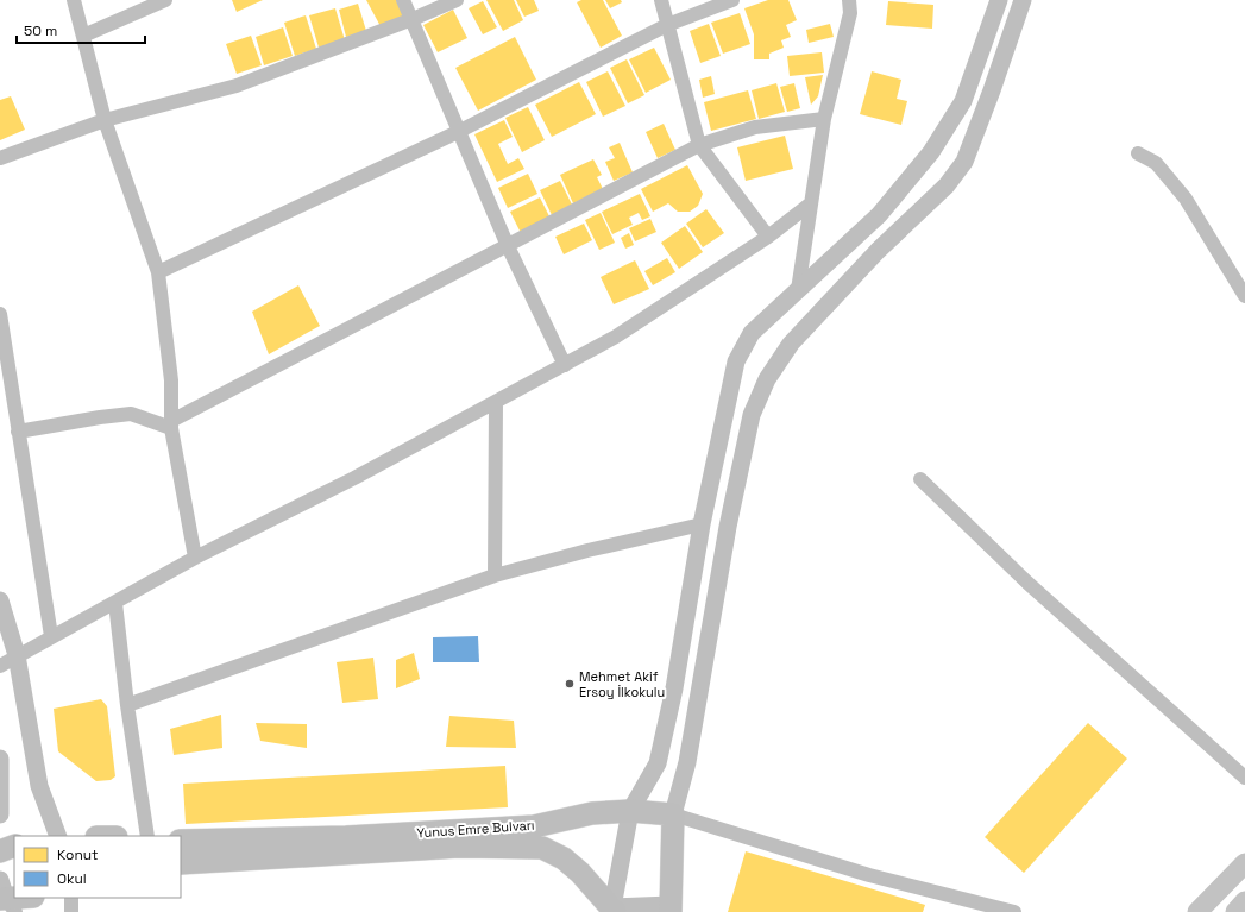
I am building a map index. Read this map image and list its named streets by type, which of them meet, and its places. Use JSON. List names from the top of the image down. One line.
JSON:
{"streets":{"main road":["Yunus Emre Bulvarı"]},"places":["Mehmet Akif Ersoy İlkokulu"],"legend":["Konut","Okul"],"scale_bar":"50 m"}
